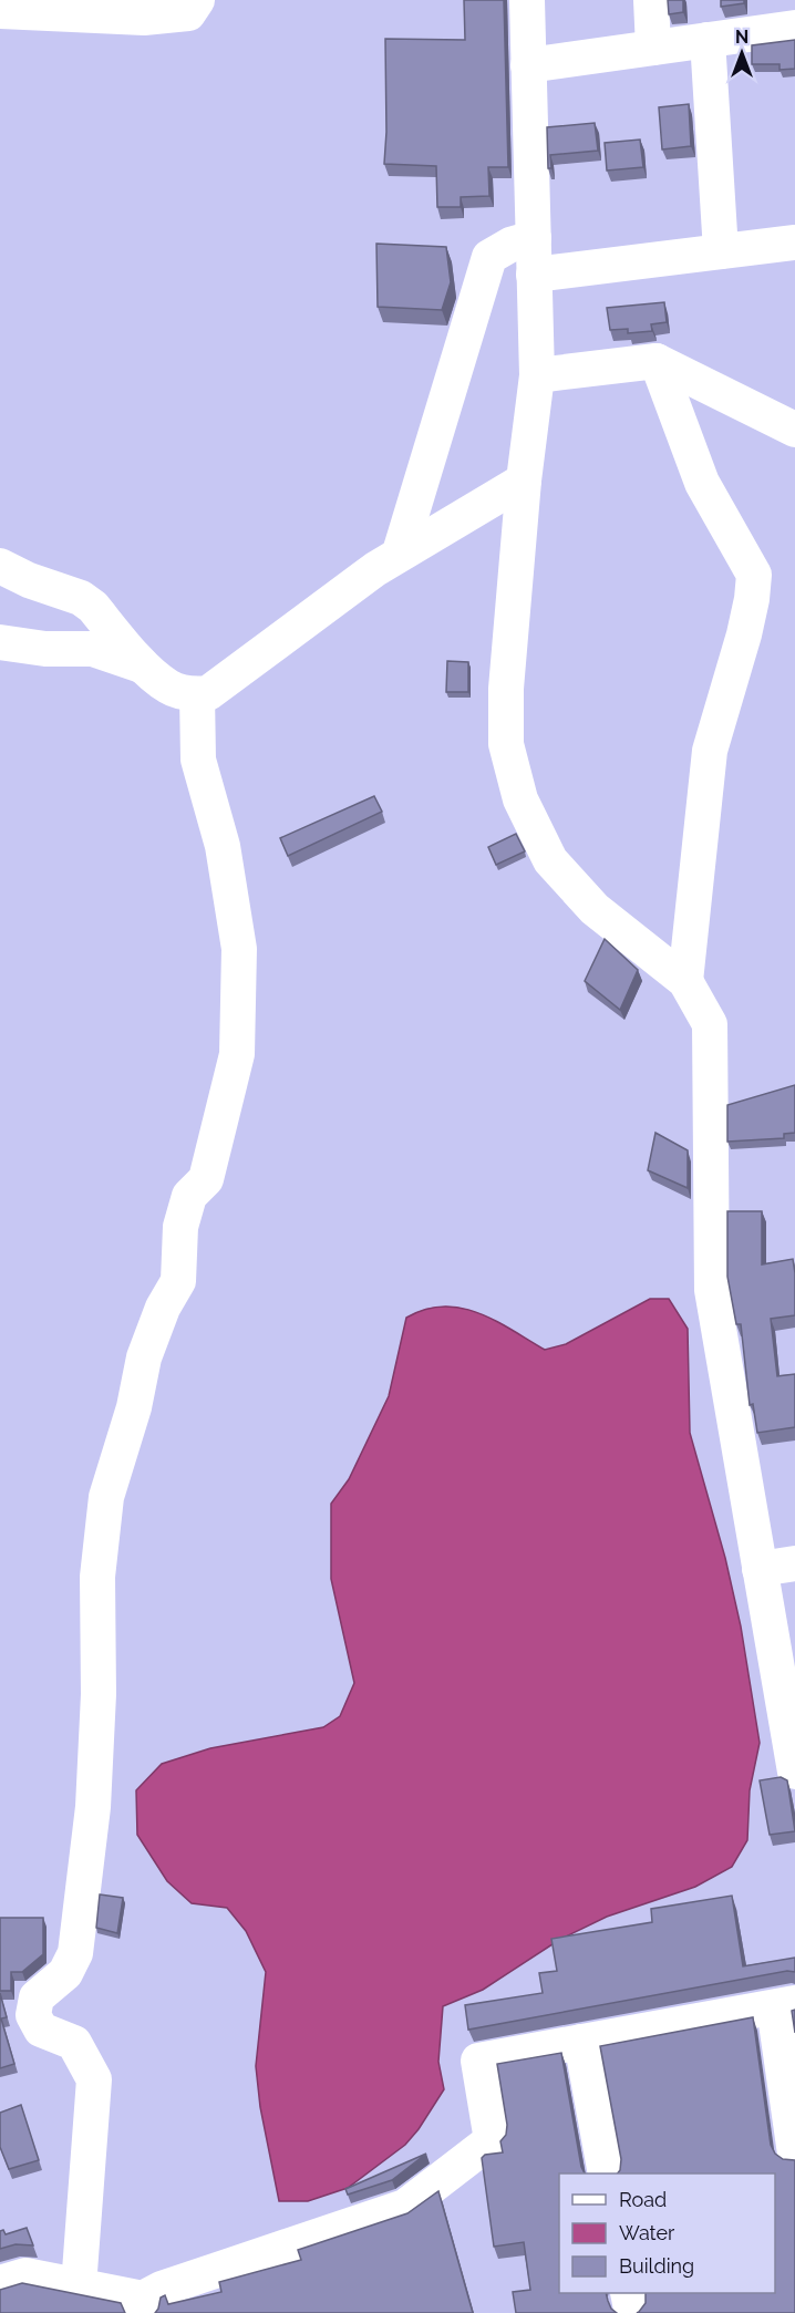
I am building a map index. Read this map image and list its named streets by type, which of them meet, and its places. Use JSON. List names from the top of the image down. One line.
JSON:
{"legend":["Road","Water","Building"],"north":"top"}
